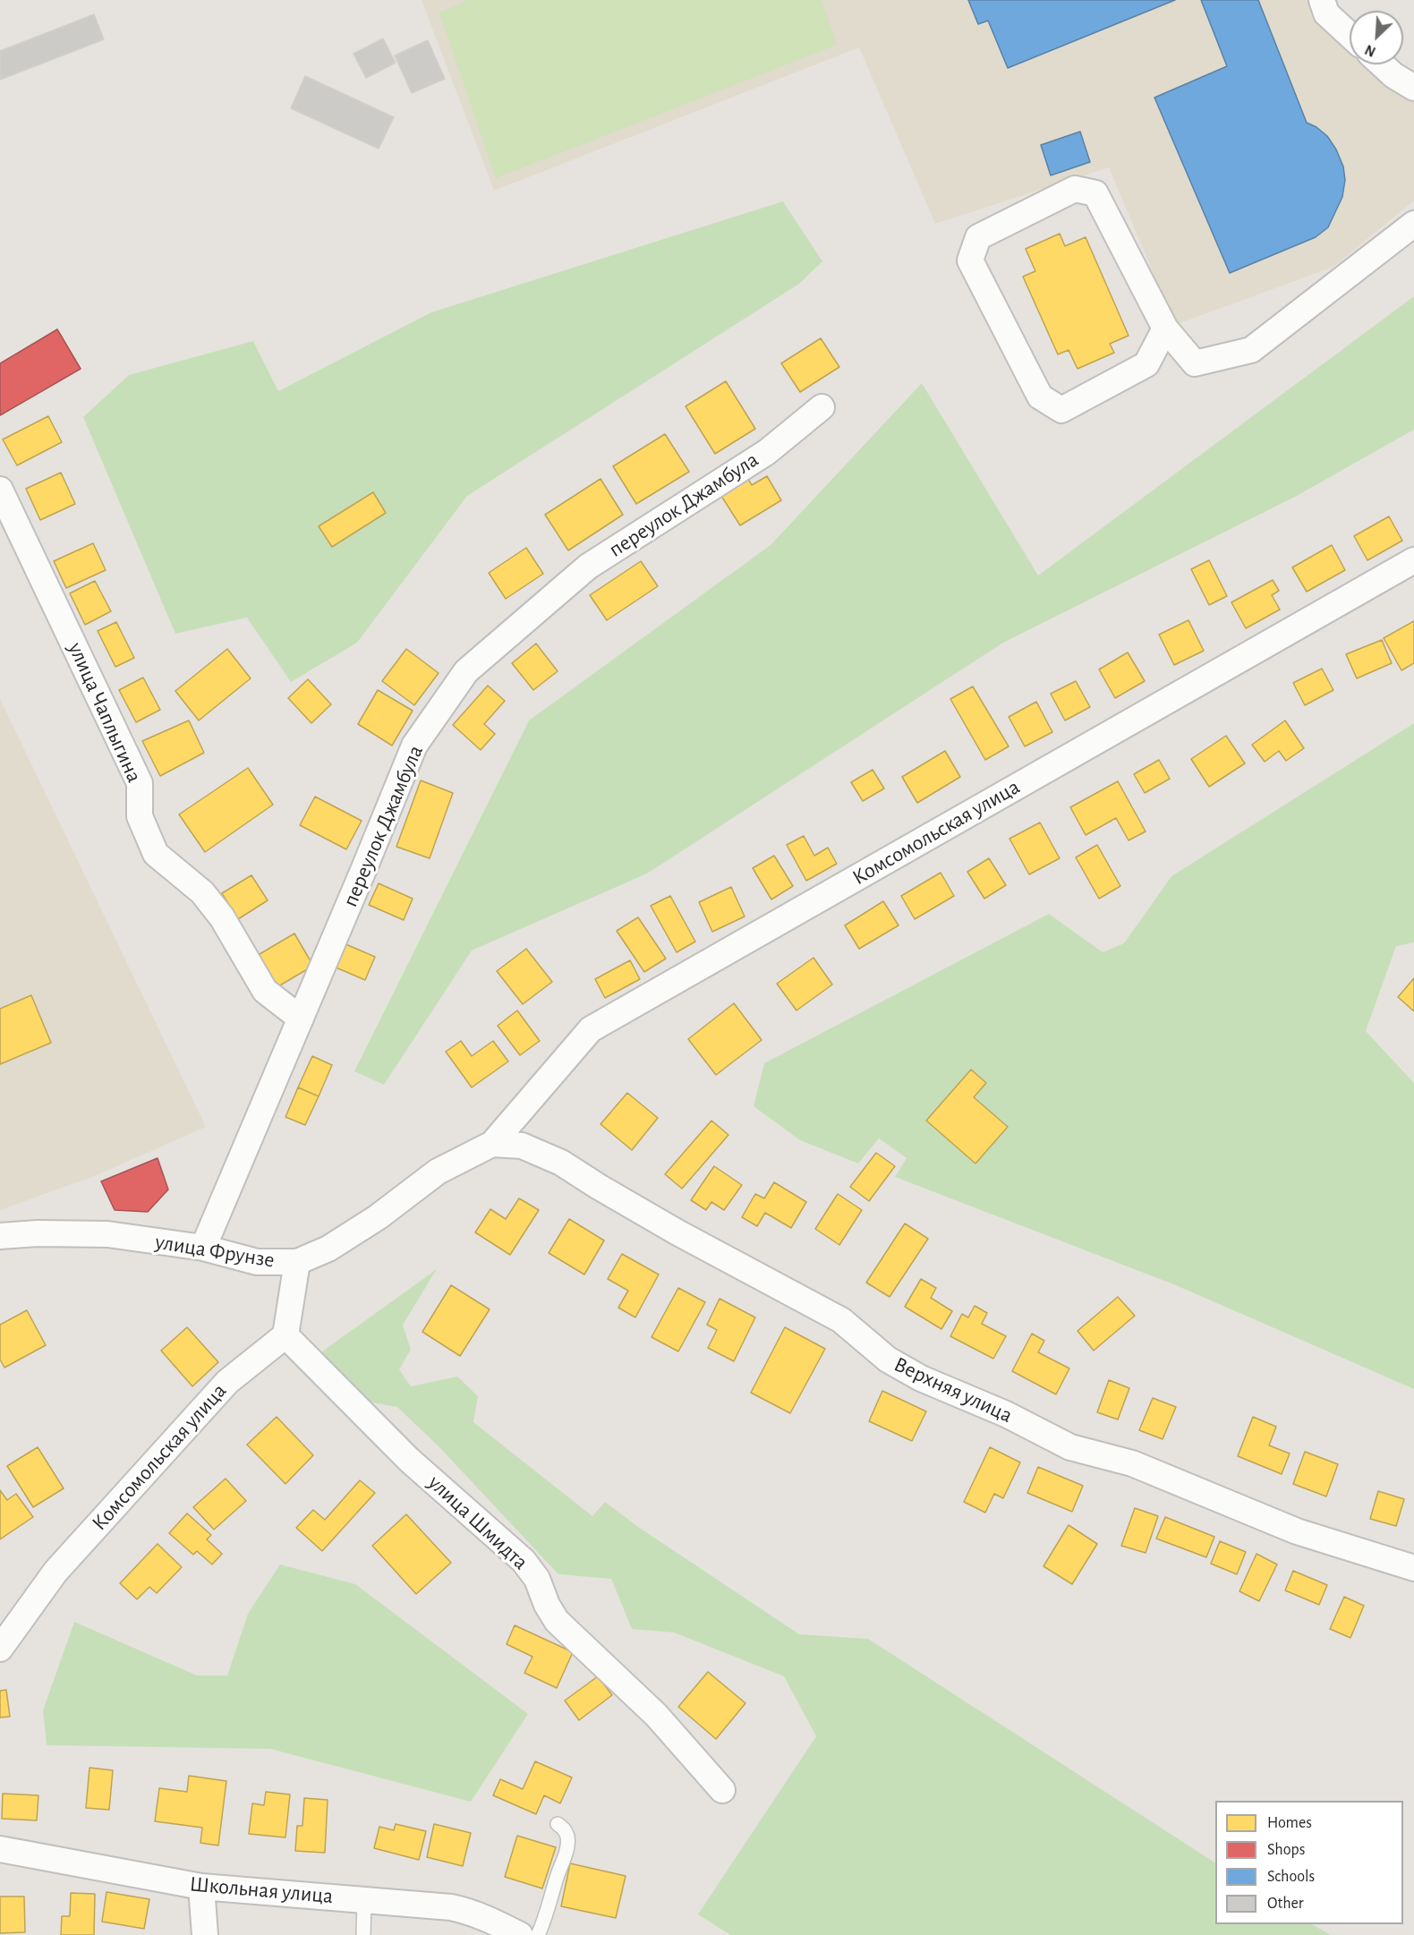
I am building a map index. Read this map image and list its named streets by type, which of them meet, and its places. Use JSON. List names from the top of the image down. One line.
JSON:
{"streets":{"street":["переулок Джамбула","улица Чаплыгина","Комсомольская улица","улица Фрунзе","Верхняя улица","улица Шмидта","Школьная улица"]},"crossings":[["переулок Джамбула","улица Чаплыгина"],["переулок Джамбула","улица Фрунзе"],["Комсомольская улица","улица Фрунзе"],["Комсомольская улица","Верхняя улица"],["Комсомольская улица","улица Шмидта"],["улица Фрунзе","Верхняя улица"]],"legend":["Homes","Shops","Schools","Other"],"north":"bottom left"}
